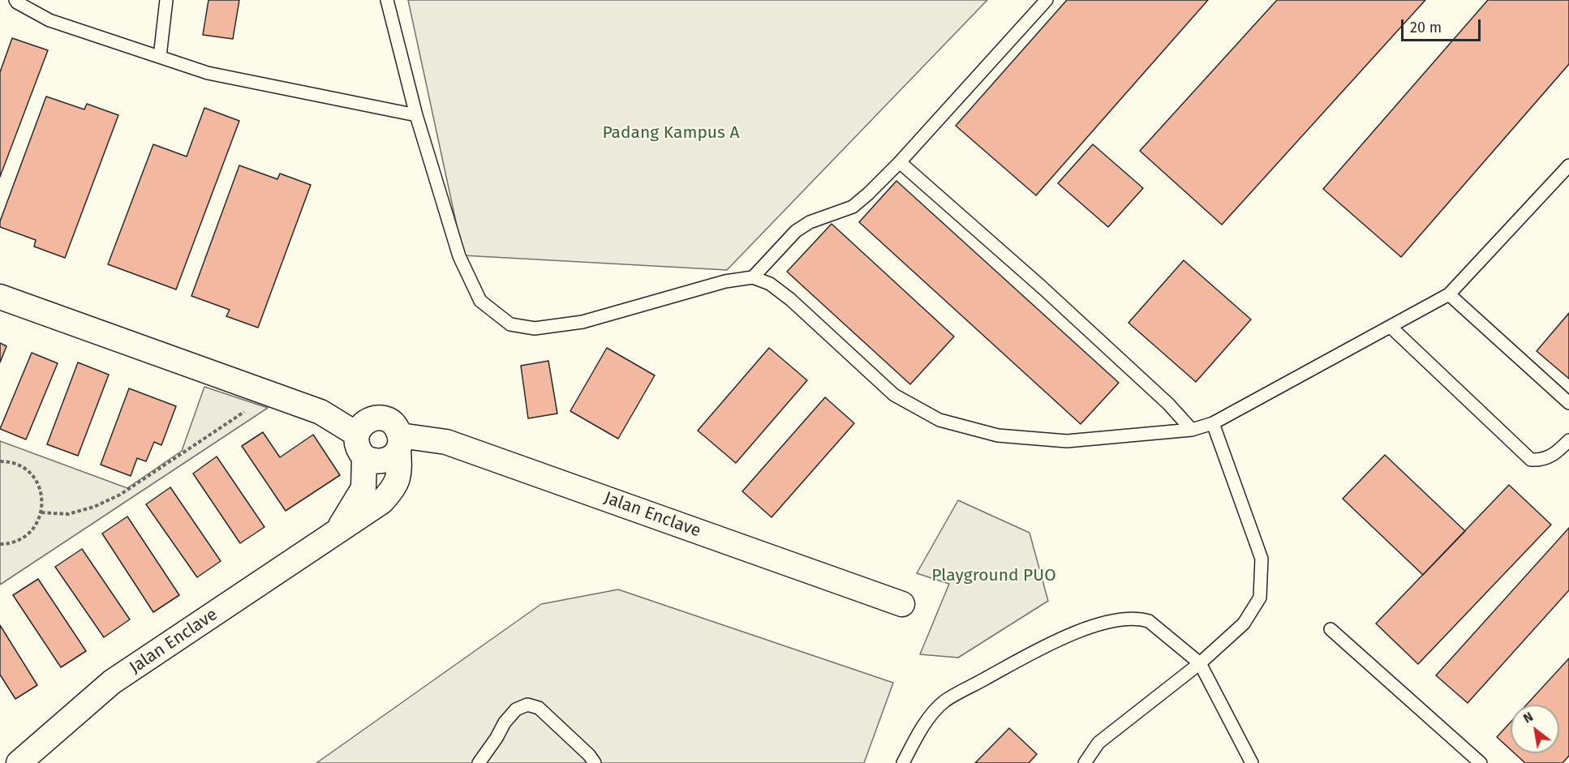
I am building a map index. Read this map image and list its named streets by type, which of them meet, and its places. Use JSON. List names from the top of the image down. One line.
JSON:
{"streets":{"street":["Jalan Enclave"]},"parks":["Padang Kampus A","Playground PUO"],"scale_bar":"20 m","north":"top left"}
